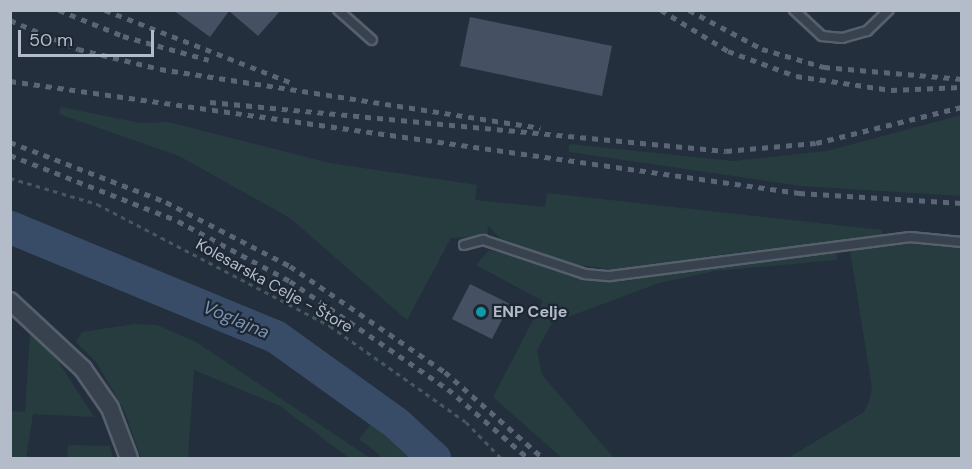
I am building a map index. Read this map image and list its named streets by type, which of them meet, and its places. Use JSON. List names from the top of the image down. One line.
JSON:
{"streets":{"path":["Kolesarska Celje - Štore"]},"water":["Voglajna"],"places":["ENP Celje"],"scale_bar":"50 m"}
